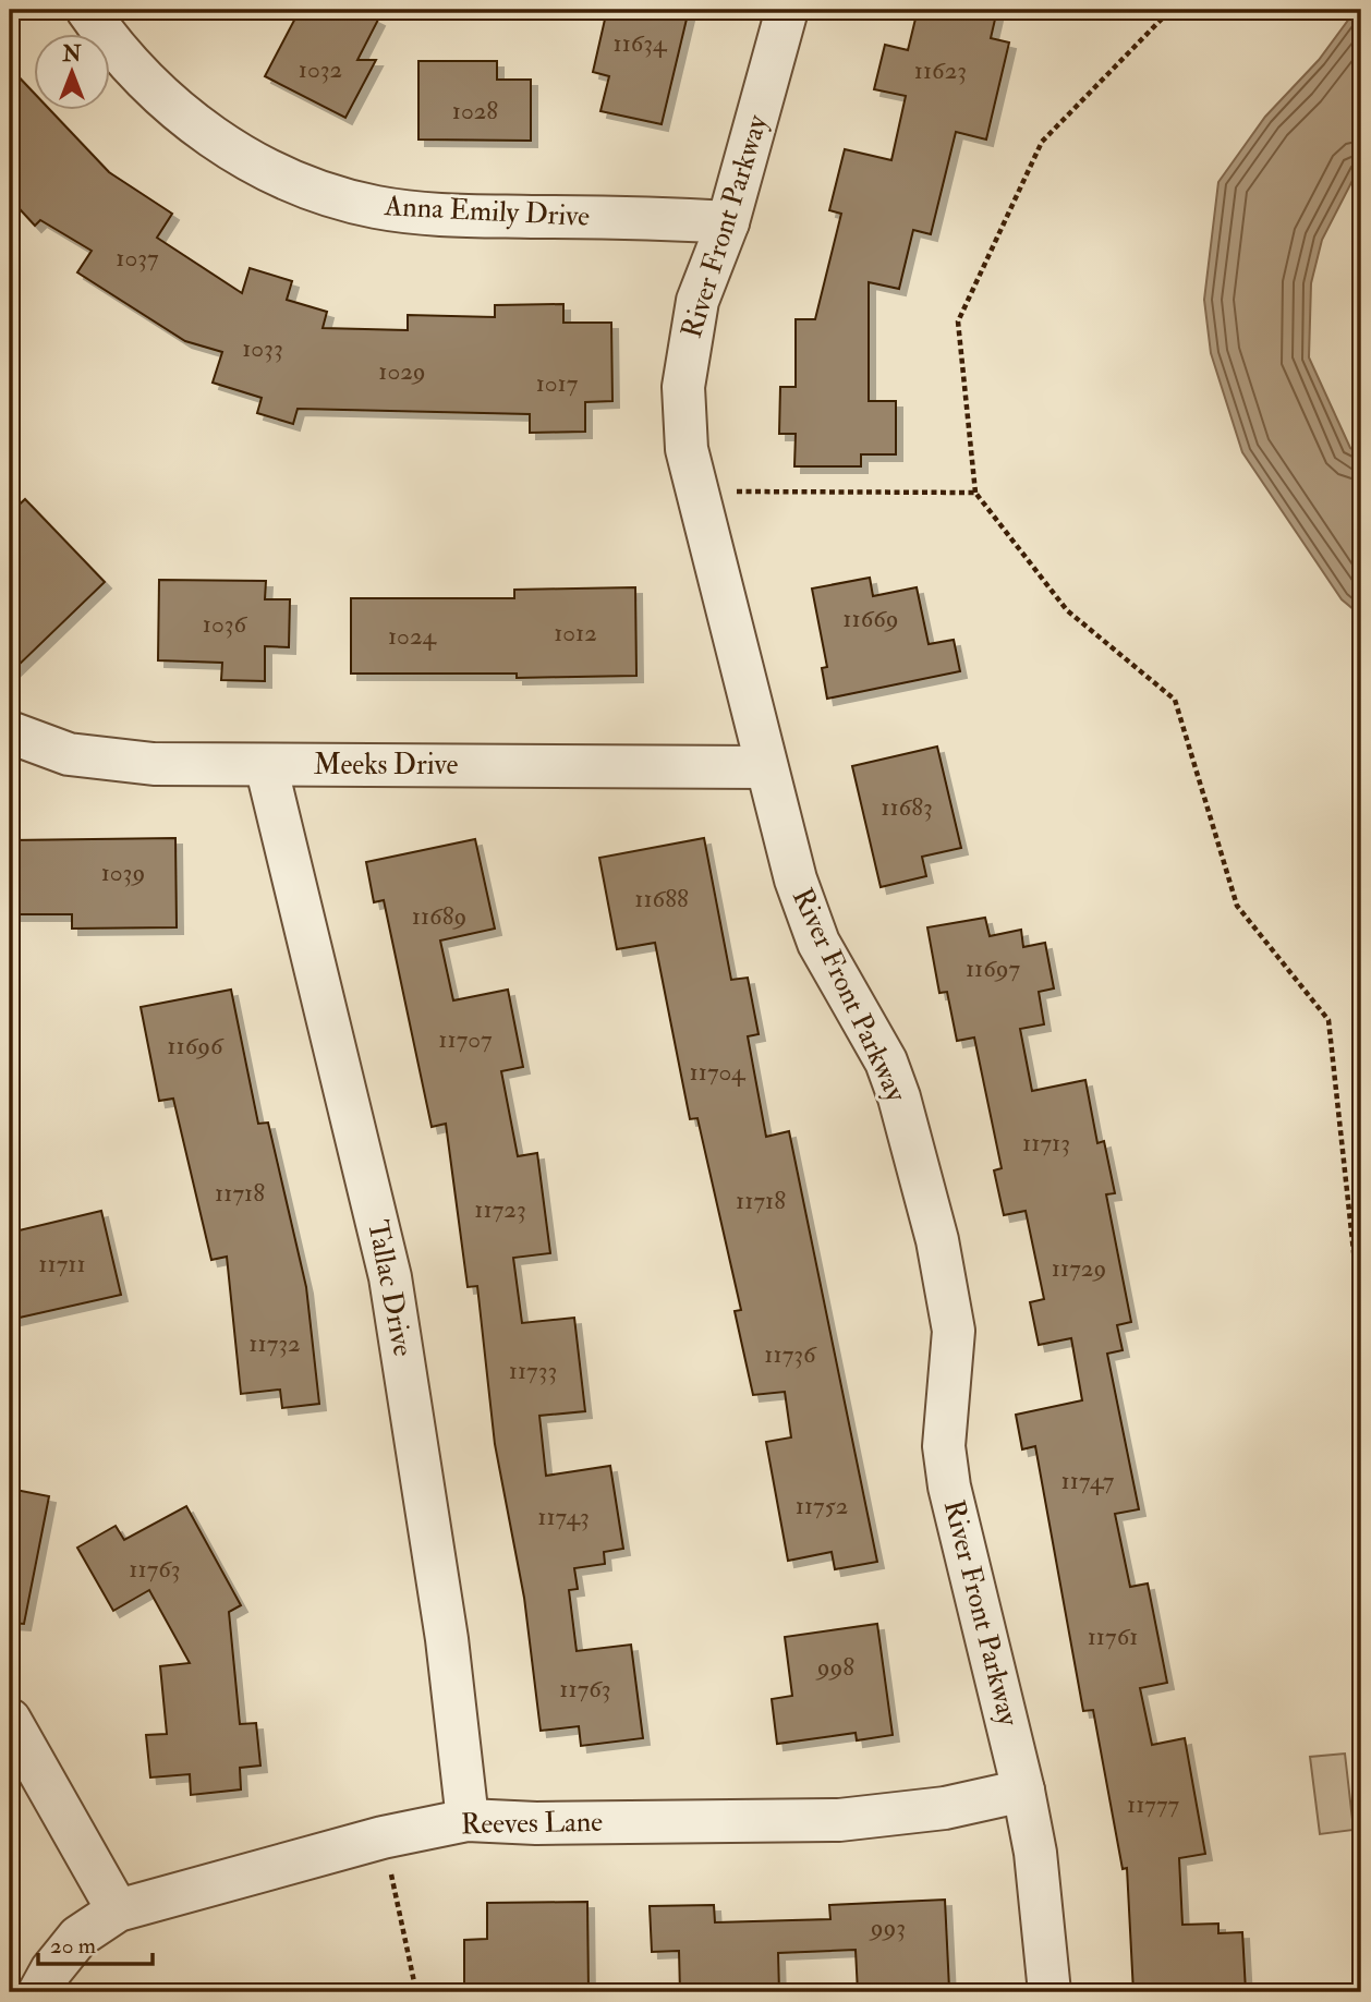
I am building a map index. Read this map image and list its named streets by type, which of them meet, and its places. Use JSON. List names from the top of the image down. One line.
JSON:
{"streets":{"street":["Anna Emily Drive","River Front Parkway","Meeks Drive","Tallac Drive","Reeves Lane"]},"crossings":[["Anna Emily Drive","River Front Parkway"],["River Front Parkway","Meeks Drive"],["River Front Parkway","Reeves Lane"],["Meeks Drive","Tallac Drive"],["Tallac Drive","Reeves Lane"]],"house_numbers":["11634","1032","11623","1028","1037","1033","1029","1017","11669","1036","1012","1024","11683","1039","11688","11689","11697","11707","11696","11704","11713","11718","11718","11723","11711","11729","11732","11736","11733","11747","11752","11743","11763","11761","998","11763","11777","993"],"scale_bar":"20 m","north":"top"}
